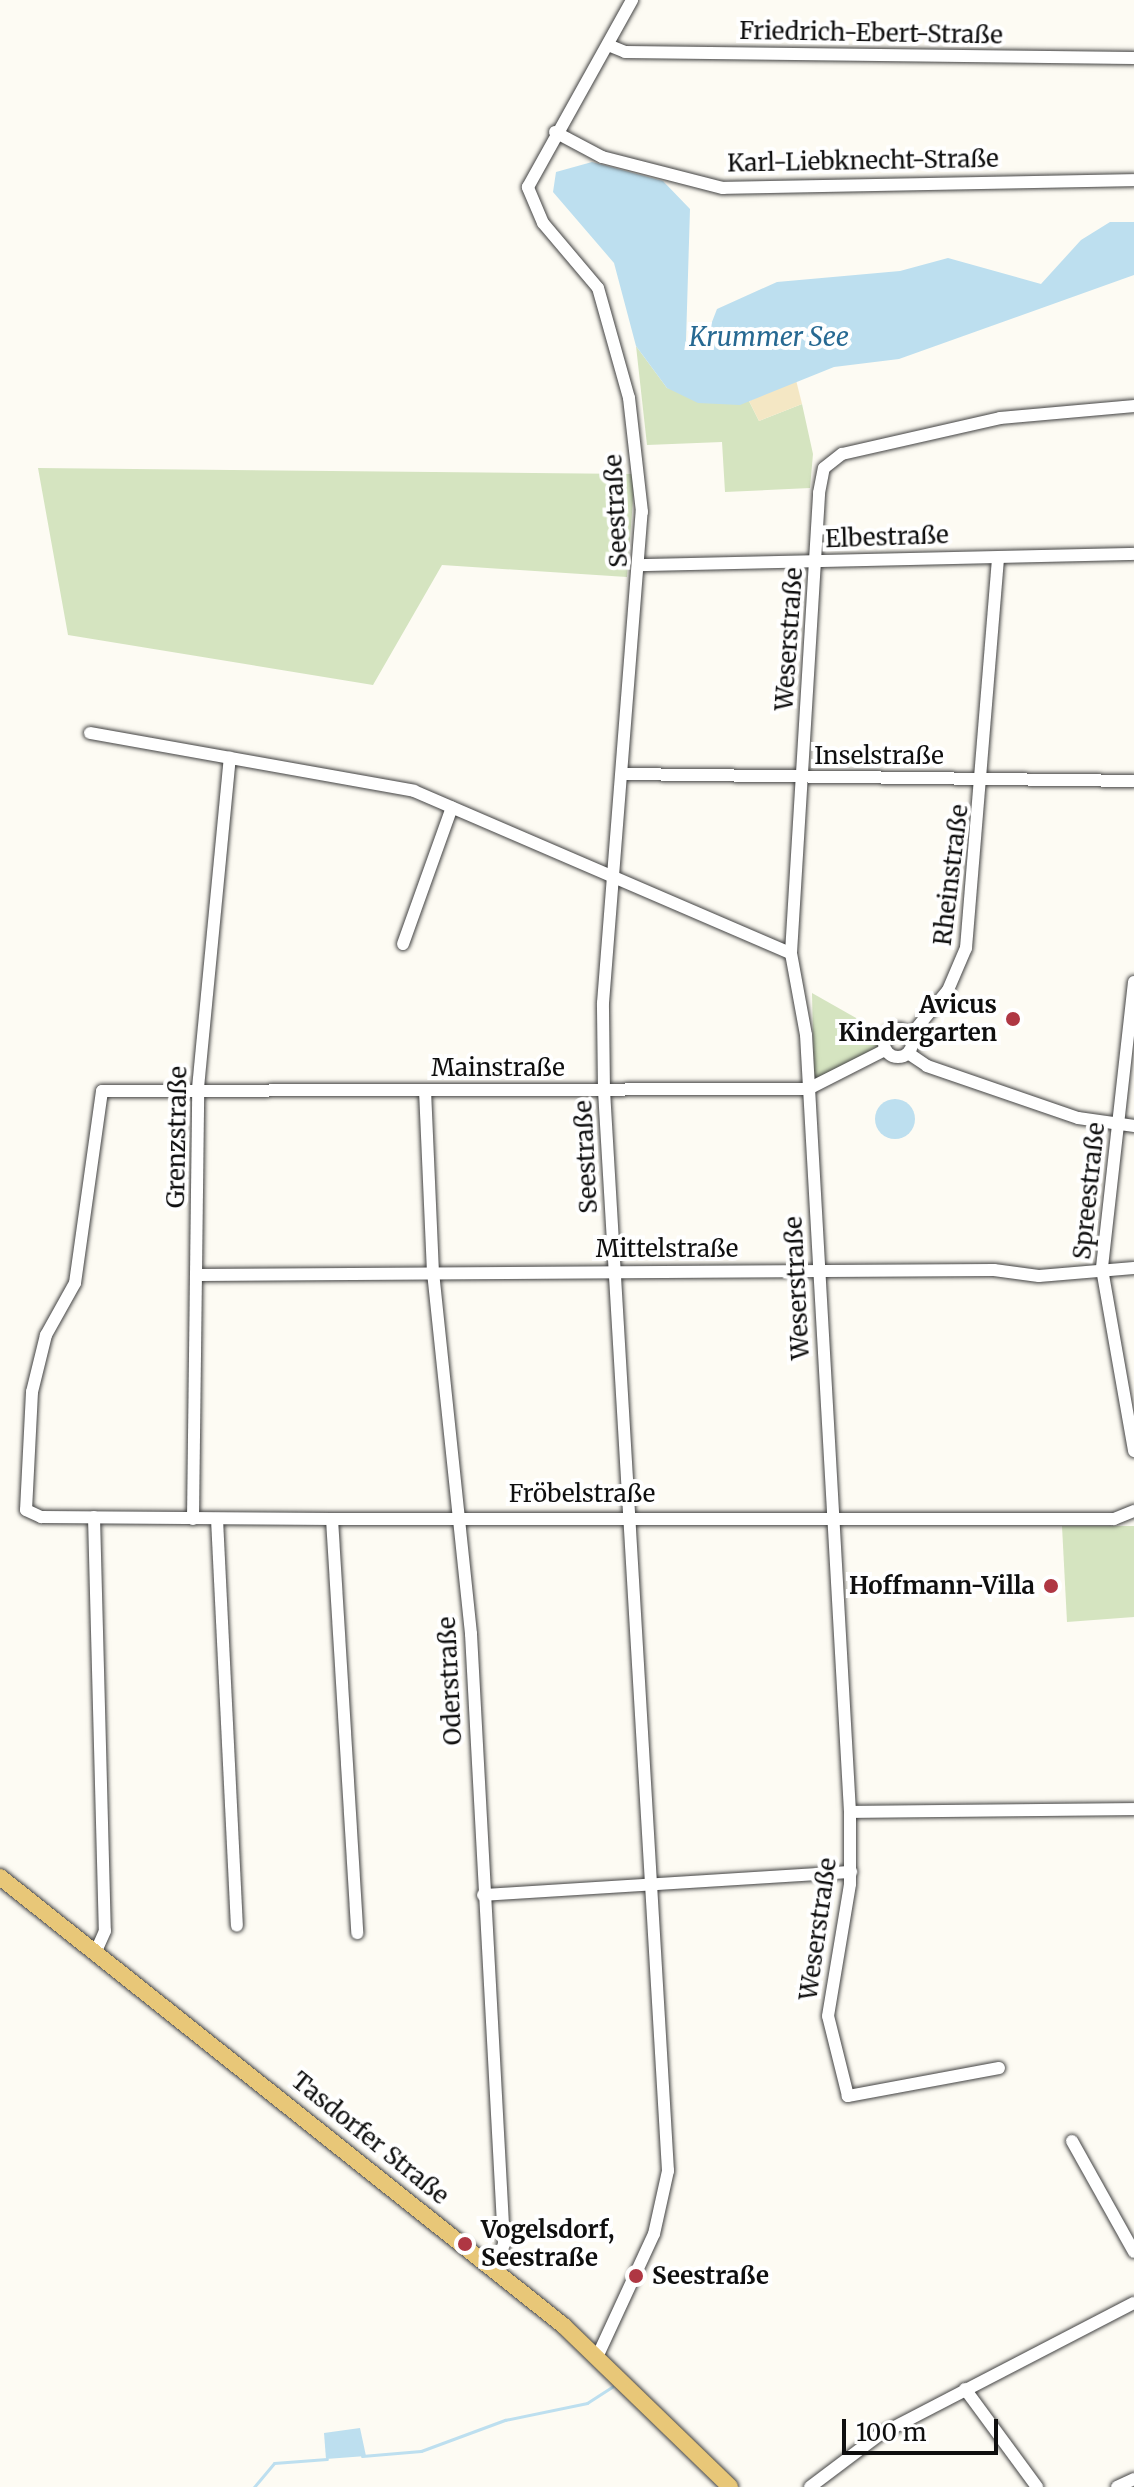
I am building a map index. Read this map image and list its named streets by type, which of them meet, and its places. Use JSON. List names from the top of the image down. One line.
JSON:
{"streets":{"main road":["Tasdorfer Straße"],"street":["Friedrich-Ebert-Straße","Karl-Liebknecht-Straße","Seestraße","Elbestraße","Weserstraße","Inselstraße","Rheinstraße","Mainstraße","Grenzstraße","Spreestraße","Mittelstraße","Fröbelstraße","Oderstraße"]},"crossings":[["Friedrich-Ebert-Straße","Seestraße"],["Karl-Liebknecht-Straße","Seestraße"],["Seestraße","Elbestraße"],["Seestraße","Inselstraße"],["Seestraße","Mainstraße"],["Seestraße","Mittelstraße"],["Seestraße","Fröbelstraße"],["Seestraße","Tasdorfer Straße"],["Elbestraße","Weserstraße"],["Elbestraße","Rheinstraße"],["Weserstraße","Inselstraße"],["Weserstraße","Mainstraße"],["Weserstraße","Mittelstraße"],["Weserstraße","Fröbelstraße"],["Inselstraße","Rheinstraße"],["Rheinstraße","Mainstraße"],["Mainstraße","Grenzstraße"],["Mainstraße","Fröbelstraße"],["Mainstraße","Oderstraße"],["Grenzstraße","Mittelstraße"],["Grenzstraße","Fröbelstraße"],["Spreestraße","Mittelstraße"],["Mittelstraße","Oderstraße"],["Fröbelstraße","Oderstraße"],["Oderstraße","Tasdorfer Straße"]],"water":["Krummer See"],"places":["Avicus Kindergarten","Hoffmann-Villa","Vogelsdorf, Seestraße","Seestraße"],"scale_bar":"100 m"}
